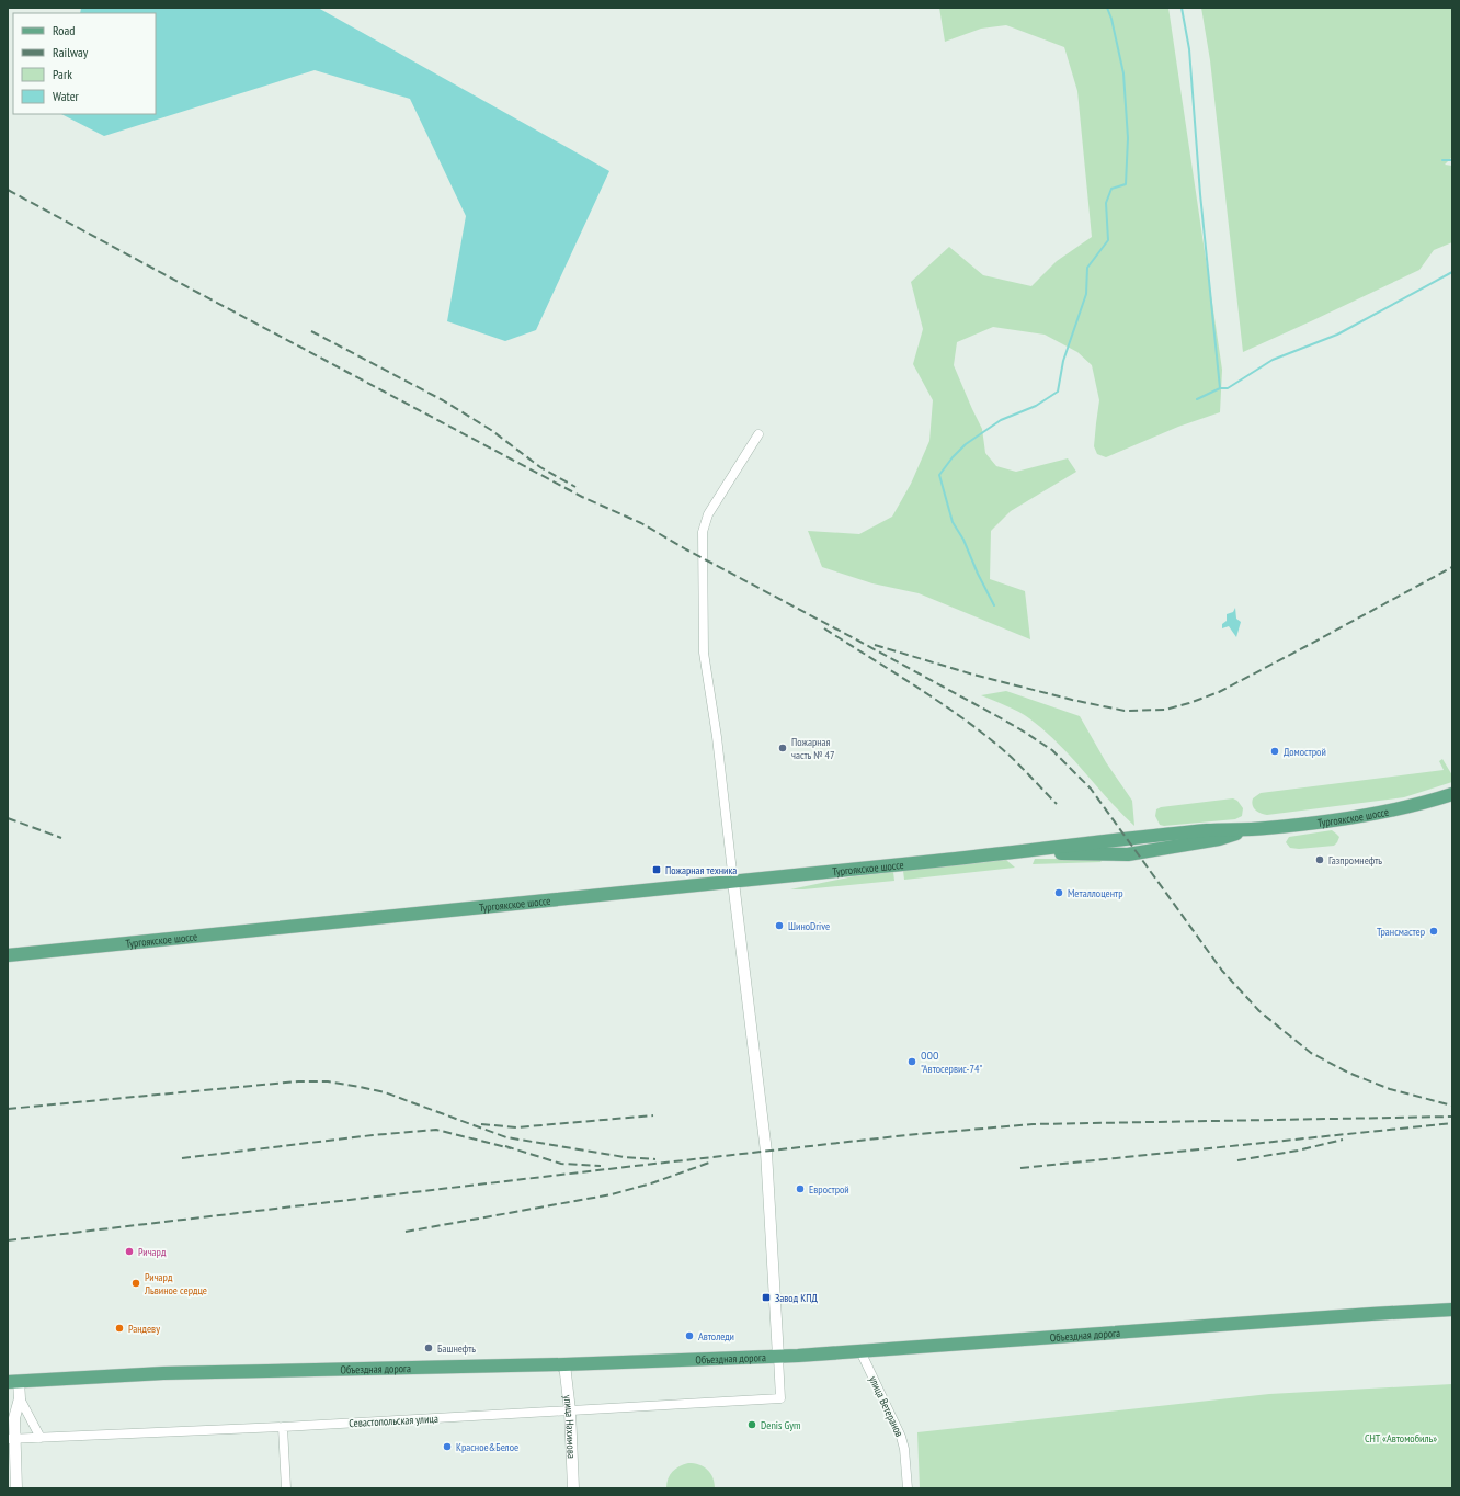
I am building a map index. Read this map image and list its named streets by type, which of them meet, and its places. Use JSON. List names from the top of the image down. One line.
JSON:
{"streets":{"main road":["Тургоякское шоссе","Объездная дорога"],"street":["улица Ветеранов","Севастопольская улица","улица Нахимова"]},"crossings":[["Объездная дорога","улица Ветеранов"],["Объездная дорога","Севастопольская улица"],["Объездная дорога","улица Нахимова"],["Севастопольская улица","улица Нахимова"]],"parks":["СНТ «Автомобиль»"],"places":{"other":["Пожарная часть № 47","Домострой","Газпромнефть","Металлоцентр","ШиноDrive","Трансмастер","ООО \"Автосервис-74\"","Еврострой","Ричард","Ричард Львиное сердце","Рандеву","Автоледи","Башнефть","Denis Gym","Красное&Белое"],"transit":["Пожарная техника","Завод КПД"]},"legend":["Road","Railway","Park","Water"]}
